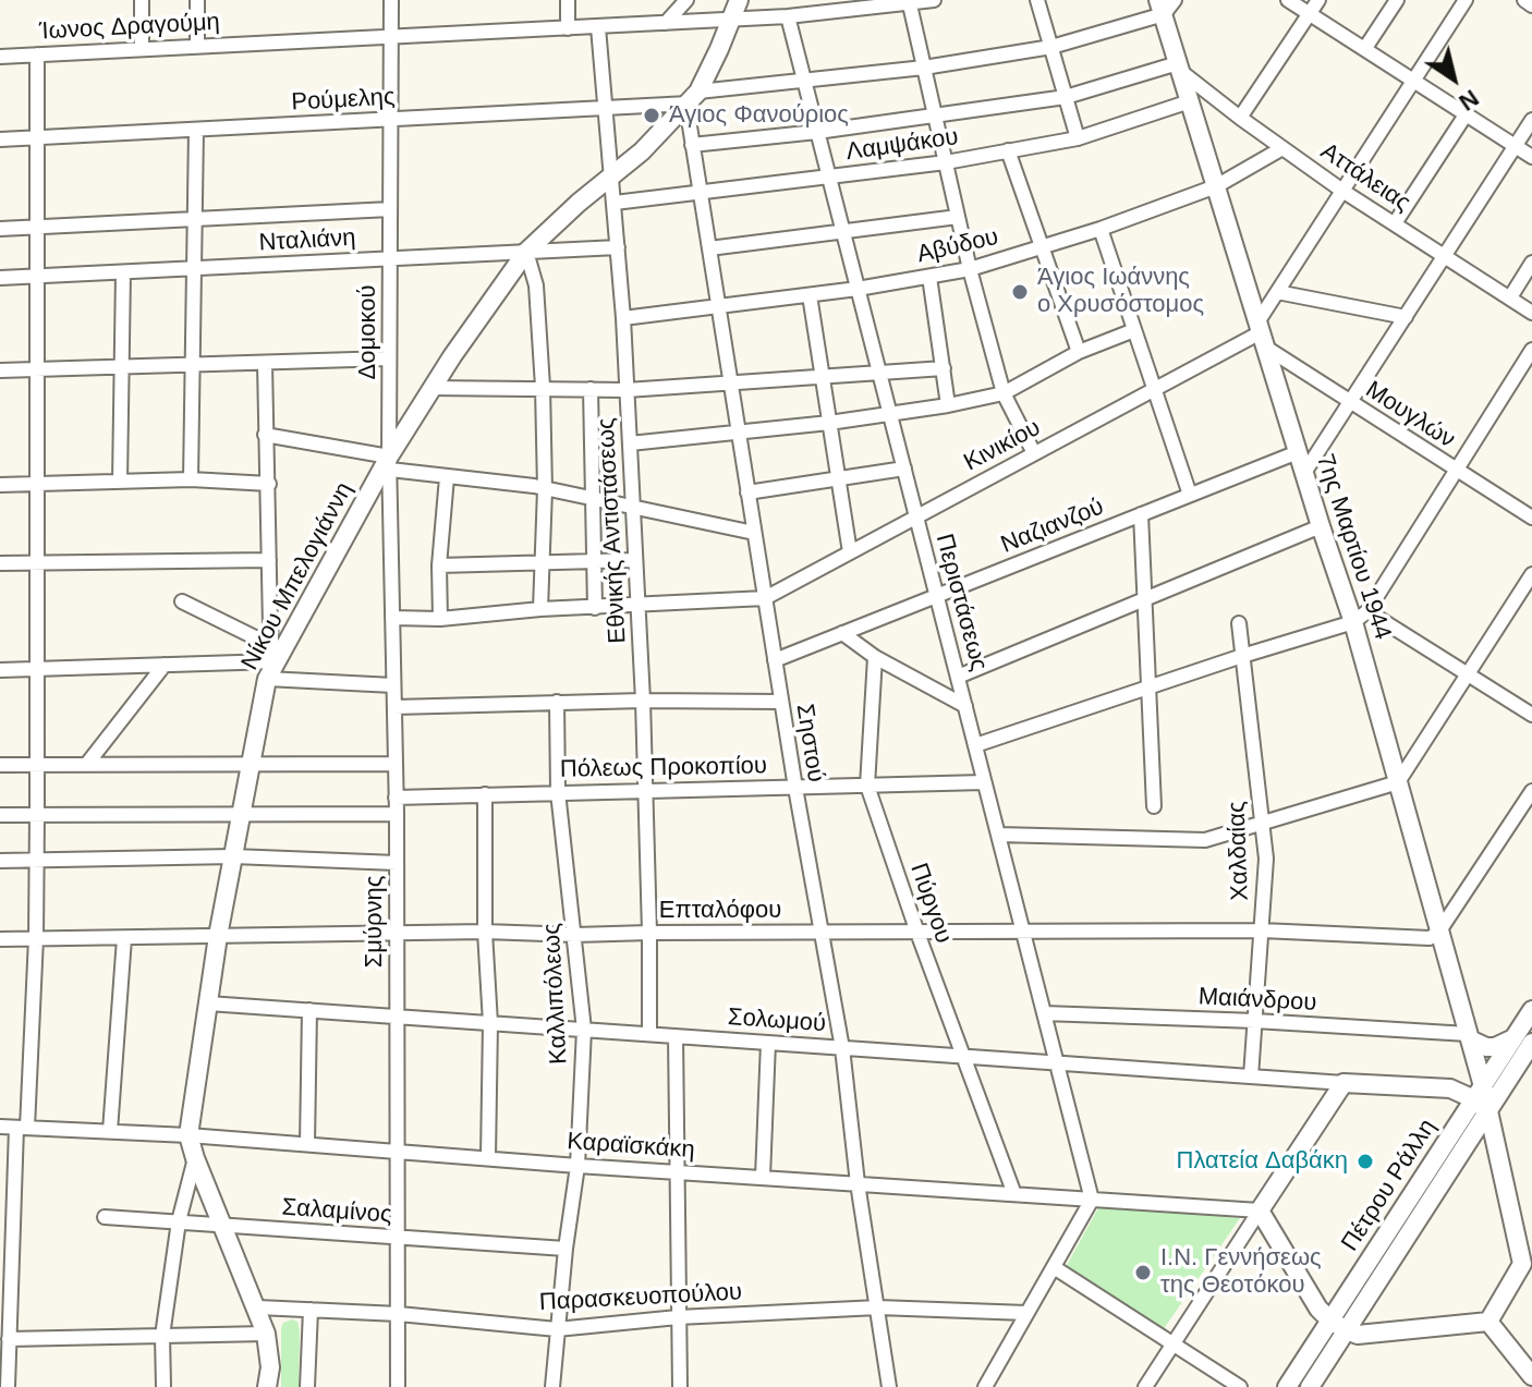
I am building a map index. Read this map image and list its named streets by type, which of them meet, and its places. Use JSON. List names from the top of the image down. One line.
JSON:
{"streets":{"main road":["7ης Μαρτίου 1944","Νίκου Μπελογιάννη","Πέτρου Ράλλη"],"street":["Ίωνος Δραγούμη","Ρούμελης","Λαμψάκου","Αττάλειας","Νταλιάνη","Αβύδου","Δομοκού","Μουγλών","Κινικίου","Ναζιανζού","Εθνικής Αντιστάσεως","Περιστάσεως","Σηστού","Πόλεως Προκοπίου","Χαλδαίας","Πύργου","Επταλόφου","Σμύρνης","Καλλιπόλεως","Μαιάνδρου","Σολωμού","Καραϊσκάκη","Σαλαμίνος","Παρασκευοπούλου"]},"crossings":[["Ίωνος Δραγούμη","Δομοκού"],["Ίωνος Δραγούμη","Εθνικής Αντιστάσεως"],["Ίωνος Δραγούμη","Νίκου Μπελογιάννη"],["Ίωνος Δραγούμη","Περιστάσεως"],["Ρούμελης","Δομοκού"],["Ρούμελης","Εθνικής Αντιστάσεως"],["Ρούμελης","7ης Μαρτίου 1944"],["Ρούμελης","Νίκου Μπελογιάννη"],["Ρούμελης","Περιστάσεως"],["Ρούμελης","Σηστού"],["Λαμψάκου","Εθνικής Αντιστάσεως"],["Λαμψάκου","7ης Μαρτίου 1944"],["Λαμψάκου","Περιστάσεως"],["Λαμψάκου","Σηστού"],["Αττάλειας","Αβύδου"],["Αττάλειας","7ης Μαρτίου 1944"],["Νταλιάνη","Δομοκού"],["Νταλιάνη","Εθνικής Αντιστάσεως"],["Νταλιάνη","Νίκου Μπελογιάννη"],["Αβύδου","Εθνικής Αντιστάσεως"],["Αβύδου","7ης Μαρτίου 1944"],["Αβύδου","Περιστάσεως"],["Αβύδου","Σηστού"],["Δομοκού","Νίκου Μπελογιάννη"],["Δομοκού","Σμύρνης"],["Μουγλών","Κινικίου"],["Μουγλών","7ης Μαρτίου 1944"],["Κινικίου","7ης Μαρτίου 1944"],["Κινικίου","Περιστάσεως"],["Κινικίου","Σηστού"],["Ναζιανζού","7ης Μαρτίου 1944"],["Ναζιανζού","Περιστάσεως"],["Ναζιανζού","Σηστού"],["Εθνικής Αντιστάσεως","Νίκου Μπελογιάννη"],["Εθνικής Αντιστάσεως","Πόλεως Προκοπίου"],["Εθνικής Αντιστάσεως","Επταλόφου"],["Εθνικής Αντιστάσεως","Σολωμού"],["7ης Μαρτίου 1944","Επταλόφου"],["7ης Μαρτίου 1944","Μαιάνδρου"],["7ης Μαρτίου 1944","Πέτρου Ράλλη"],["Νίκου Μπελογιάννη","Σηστού"],["Νίκου Μπελογιάννη","Επταλόφου"],["Νίκου Μπελογιάννη","Σμύρνης"],["Νίκου Μπελογιάννη","Σολωμού"],["Νίκου Μπελογιάννη","Καραϊσκάκη"],["Νίκου Μπελογιάννη","Σαλαμίνος"],["Νίκου Μπελογιάννη","Παρασκευοπούλου"],["Περιστάσεως","Πόλεως Προκοπίου"],["Περιστάσεως","Επταλόφου"],["Περιστάσεως","Μαιάνδρου"],["Περιστάσεως","Σολωμού"],["Περιστάσεως","Καραϊσκάκη"],["Σηστού","Πόλεως Προκοπίου"],["Σηστού","Επταλόφου"],["Σηστού","Σολωμού"],["Σηστού","Καραϊσκάκη"],["Σηστού","Παρασκευοπούλου"],["Πόλεως Προκοπίου","Πύργου"],["Πόλεως Προκοπίου","Σμύρνης"],["Πόλεως Προκοπίου","Καλλιπόλεως"],["Χαλδαίας","Επταλόφου"],["Χαλδαίας","Μαιάνδρου"],["Χαλδαίας","Σολωμού"],["Πύργου","Επταλόφου"],["Πύργου","Σολωμού"],["Πύργου","Καραϊσκάκη"],["Επταλόφου","Σμύρνης"],["Επταλόφου","Καλλιπόλεως"],["Σμύρνης","Σολωμού"],["Σμύρνης","Καραϊσκάκη"],["Σμύρνης","Σαλαμίνος"],["Σμύρνης","Παρασκευοπούλου"],["Καλλιπόλεως","Σολωμού"],["Καλλιπόλεως","Καραϊσκάκη"],["Καλλιπόλεως","Σαλαμίνος"],["Καλλιπόλεως","Παρασκευοπούλου"]],"places":["Άγιος Φανούριος","Άγιος Ιωάννης ο Χρυσόστομος","Πλατεία Δαβάκη","Ι.Ν. Γεννήσεως της Θεοτόκου"],"north":"bottom right"}
